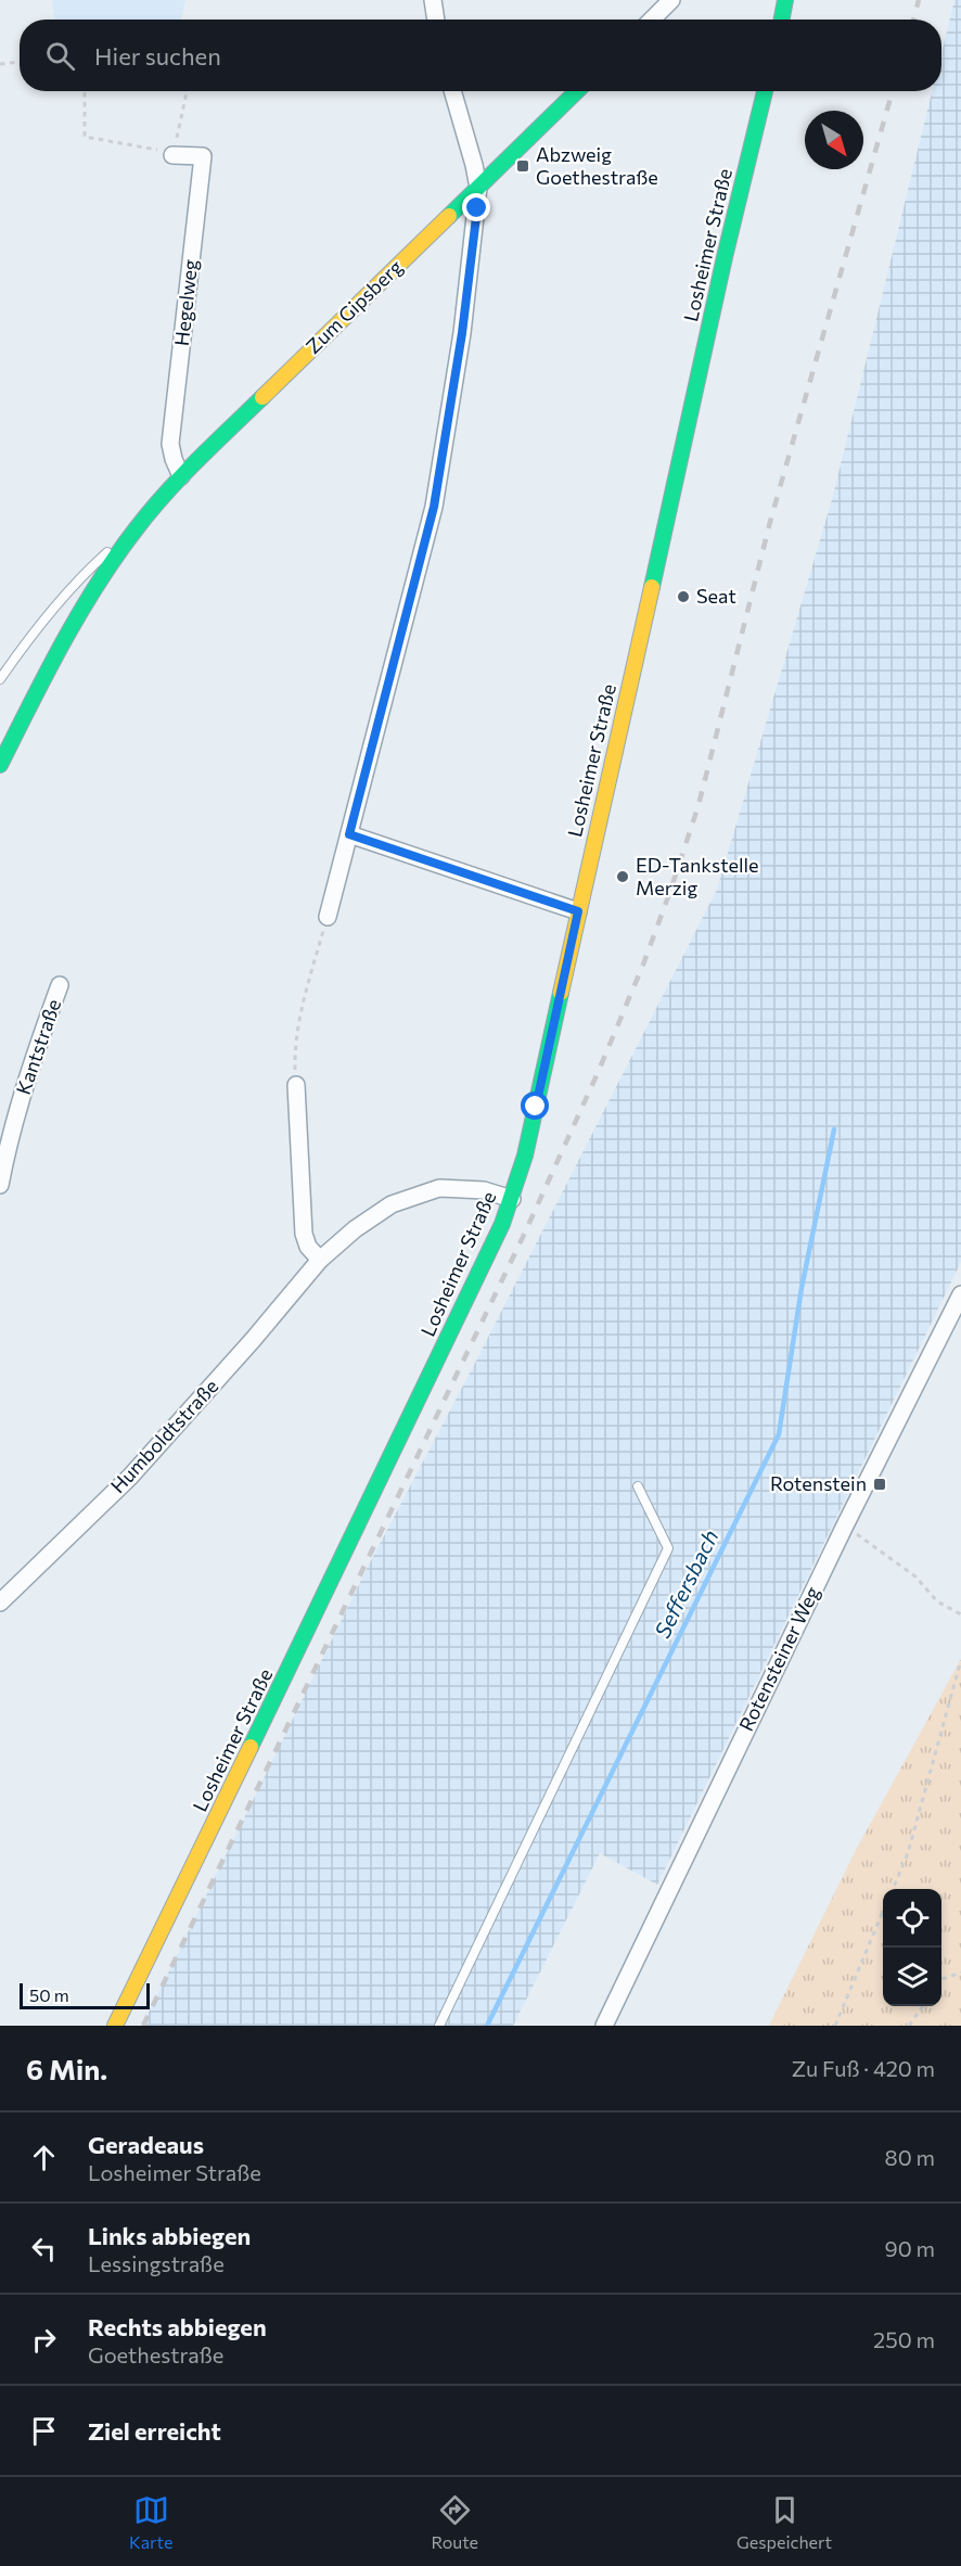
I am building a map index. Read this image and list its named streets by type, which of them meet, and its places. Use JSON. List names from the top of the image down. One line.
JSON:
{"streets":{"main road":["Losheimer Straße","Zum Gipsberg"],"street":["Hegelweg","Kantstraße","Humboldtstraße","Rotensteiner Weg"]},"crossings":[["Losheimer Straße","Humboldtstraße"],["Hegelweg","Zum Gipsberg"]],"water":["Seffersbach"],"places":{"transit":["Abzweig Goethestraße","Rotenstein"],"other":["Seat","ED-Tankstelle Merzig"]},"scale_bar":"50 m","north":"bottom right","page":{"search":"Hier suchen","scale":"50 m","heading":["6 Min.","Zu Fuß · 420 m"],"list":[["Geradeaus","Losheimer Straße","80 m"],["Links abbiegen","Lessingstraße","90 m"],["Rechts abbiegen","Goethestraße","250 m"],"Ziel erreicht"],"nav":["Karte","Route","Gespeichert"]}}
